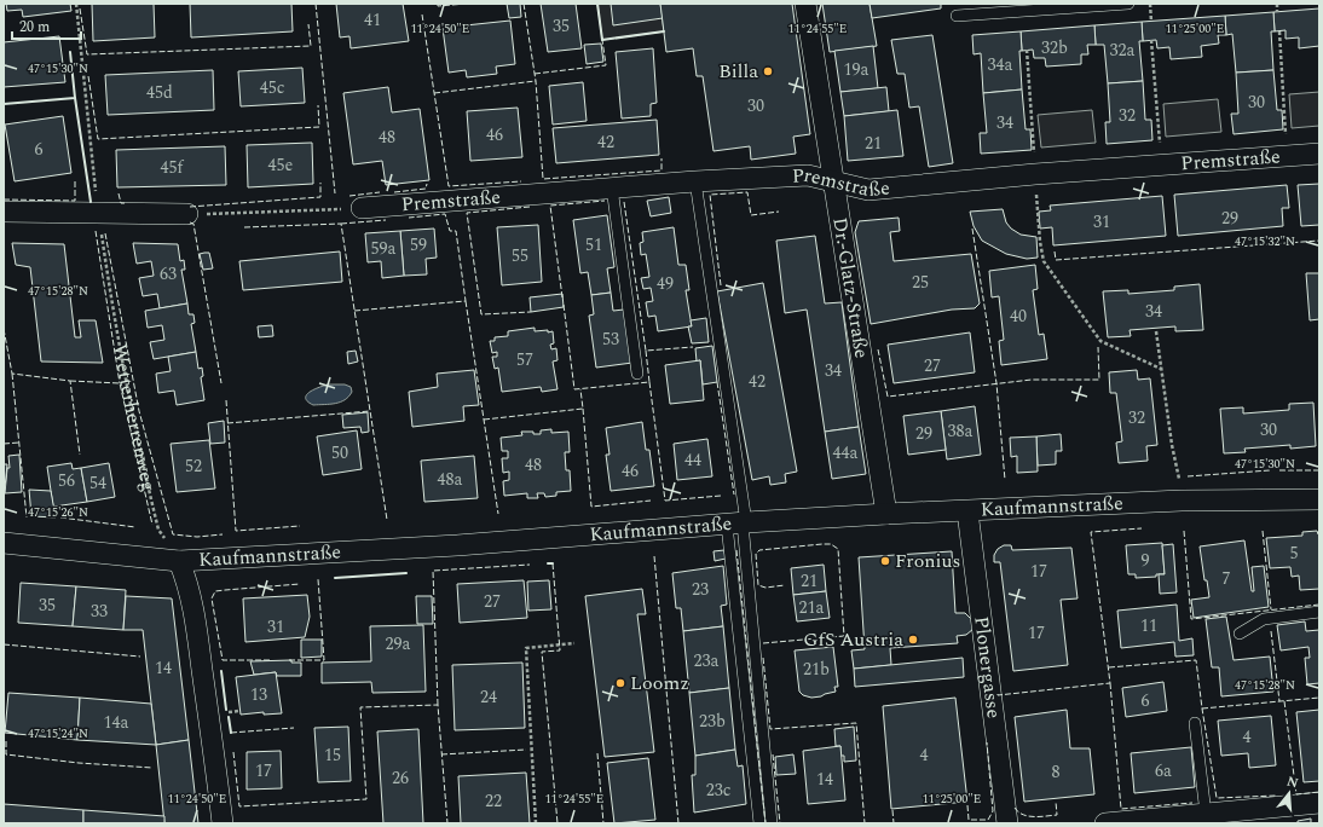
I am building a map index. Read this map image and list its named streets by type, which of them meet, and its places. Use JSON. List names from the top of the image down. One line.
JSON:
{"streets":{"street":["Premstraße","Dr.-Glatz-Straße","Kaufmannstraße","Plonergasse"],"path":["Wetterherrenweg"]},"crossings":[["Premstraße","Dr.-Glatz-Straße"],["Dr.-Glatz-Straße","Kaufmannstraße"],["Wetterherrenweg","Kaufmannstraße"],["Kaufmannstraße","Plonergasse"]],"places":["Billa","Fronius","GfS Austria","Loomz"],"house_numbers":["41","35","32b","32a","34a","19a","45c","45d","30","30","32","34","46","48","42","21","6","45e","45f","29","31","59","51","59a","55","63","25","49","34","40","53","57","27","34","42","32","30","38a","29","50","44a","44","48","52","46","48a","56","54","5","9","17","7","21","23","27","35","21a","33","11","31","17","29a","23a","14","21b","13","24","6","23b","14a","4","15","4","17","6a","8","26","14","23c","22"],"scale_bar":"20 m","north":"top","coordinates":["11°24'50\"E","11°24'55\"E","11°25'00\"E","47°15'30\"N","47°15'32\"N","47°15'28\"N","47°15'26\"N","47°15'24\"N"]}
